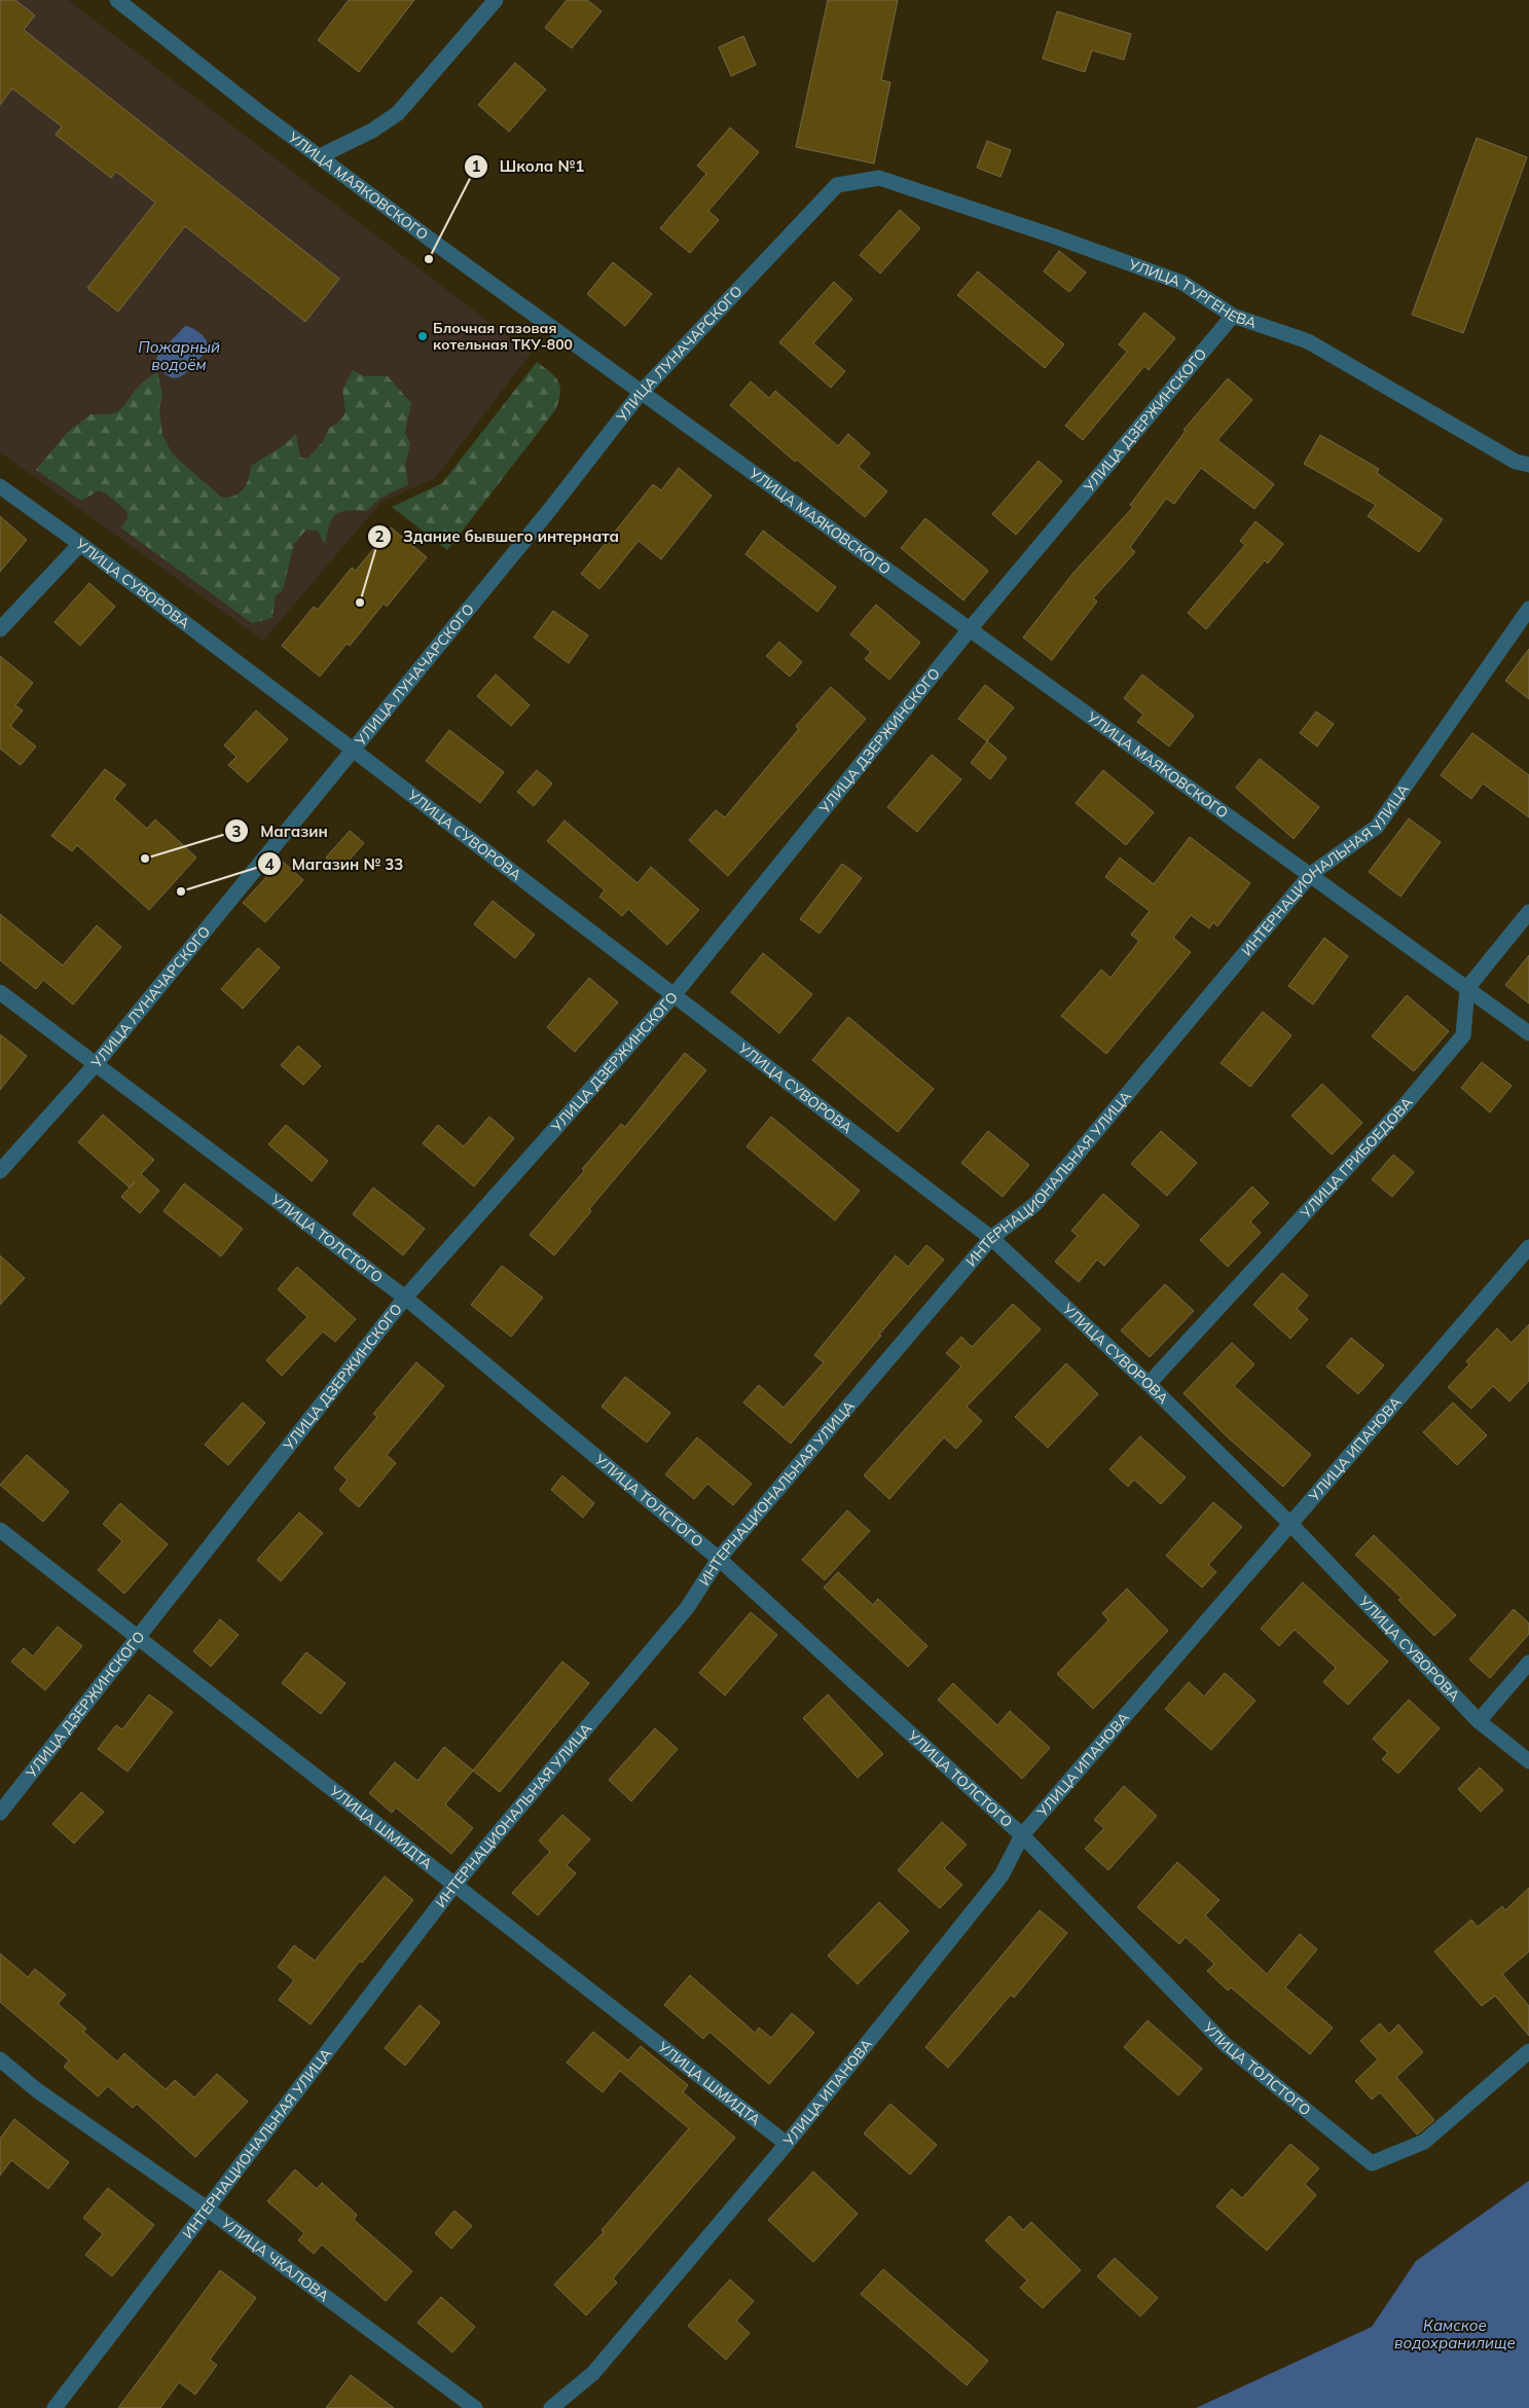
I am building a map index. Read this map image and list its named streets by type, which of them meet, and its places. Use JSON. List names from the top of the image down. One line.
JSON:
{"streets":{"street":["УЛИЦА МАЯКОВСКОГО","УЛИЦА ТУРГЕНЕВА","УЛИЦА ЛУНАЧАРСКОГО","УЛИЦА ДЗЕРЖИНСКОГО","УЛИЦА СУВОРОВА","ИНТЕРНАЦИОНАЛЬНАЯ УЛИЦА","УЛИЦА ГРИБОЕДОВА","УЛИЦА ТОЛСТОГО","УЛИЦА ИПАНОВА","УЛИЦА ШМИДТА","УЛИЦА ЧКАЛОВА"]},"crossings":[["УЛИЦА МАЯКОВСКОГО","УЛИЦА ЛУНАЧАРСКОГО"],["УЛИЦА МАЯКОВСКОГО","УЛИЦА ДЗЕРЖИНСКОГО"],["УЛИЦА МАЯКОВСКОГО","ИНТЕРНАЦИОНАЛЬНАЯ УЛИЦА"],["УЛИЦА МАЯКОВСКОГО","УЛИЦА ГРИБОЕДОВА"],["УЛИЦА ТУРГЕНЕВА","УЛИЦА ЛУНАЧАРСКОГО"],["УЛИЦА ТУРГЕНЕВА","УЛИЦА ДЗЕРЖИНСКОГО"],["УЛИЦА ЛУНАЧАРСКОГО","УЛИЦА СУВОРОВА"],["УЛИЦА ЛУНАЧАРСКОГО","УЛИЦА ТОЛСТОГО"],["УЛИЦА ДЗЕРЖИНСКОГО","УЛИЦА СУВОРОВА"],["УЛИЦА ДЗЕРЖИНСКОГО","УЛИЦА ТОЛСТОГО"],["УЛИЦА ДЗЕРЖИНСКОГО","УЛИЦА ШМИДТА"],["УЛИЦА СУВОРОВА","ИНТЕРНАЦИОНАЛЬНАЯ УЛИЦА"],["УЛИЦА СУВОРОВА","УЛИЦА ГРИБОЕДОВА"],["УЛИЦА СУВОРОВА","УЛИЦА ИПАНОВА"],["ИНТЕРНАЦИОНАЛЬНАЯ УЛИЦА","УЛИЦА ТОЛСТОГО"],["ИНТЕРНАЦИОНАЛЬНАЯ УЛИЦА","УЛИЦА ШМИДТА"],["ИНТЕРНАЦИОНАЛЬНАЯ УЛИЦА","УЛИЦА ЧКАЛОВА"],["УЛИЦА ТОЛСТОГО","УЛИЦА ИПАНОВА"],["УЛИЦА ИПАНОВА","УЛИЦА ШМИДТА"]],"water":["Пожарный водоём","Камское водохранилище"],"places":["Школа №1","Блочная газовая котельная ТКУ-800","Здание бывшего интерната","Магазин","Магазин № 33"]}
